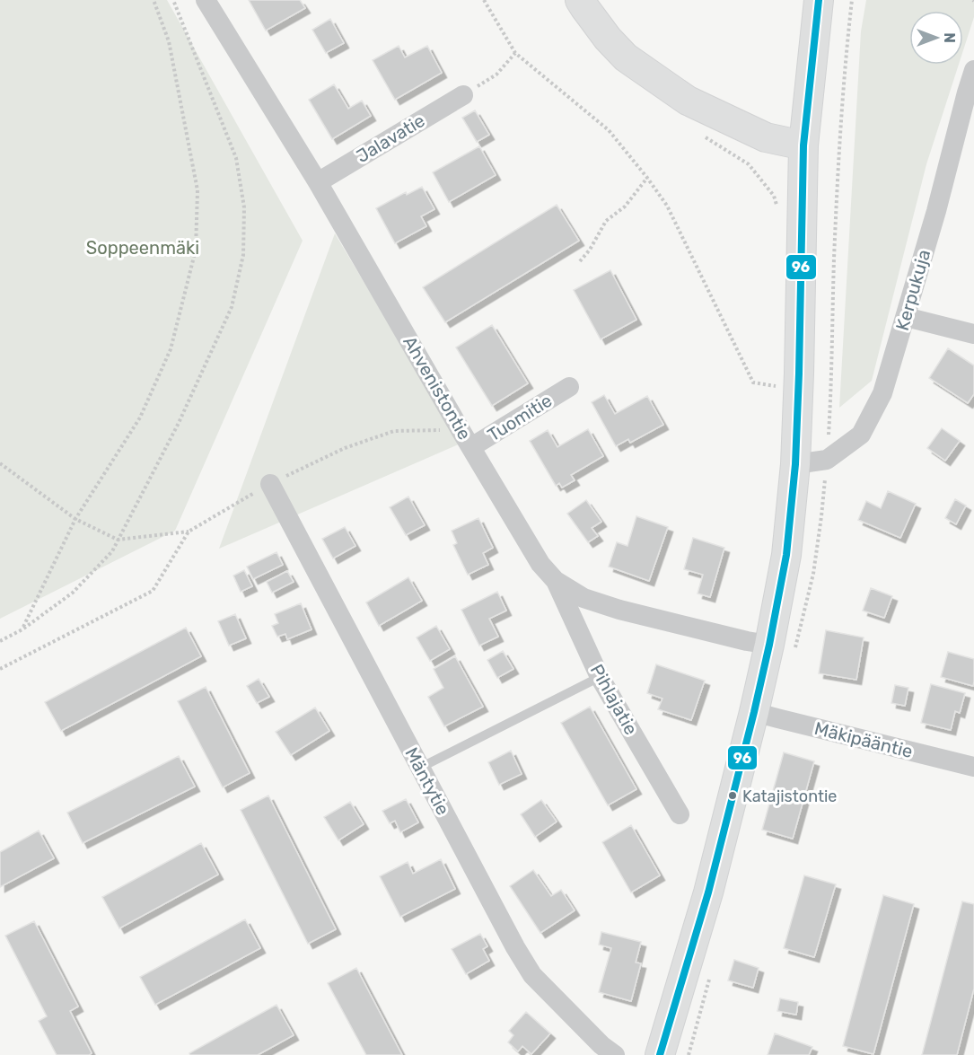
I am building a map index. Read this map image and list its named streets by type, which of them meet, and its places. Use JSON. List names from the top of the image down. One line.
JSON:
{"streets":{"street":["Jalavatie","Kerpukuja","Ahvenistontie","Tuomitie","Pihlajatie","Mäkipääntie","Mäntytie"]},"crossings":[["Jalavatie","Ahvenistontie"],["Ahvenistontie","Tuomitie"],["Ahvenistontie","Pihlajatie"]],"parks":["Soppeenmäki"],"places":["Katajistontie"],"lines":["transit line 96"],"north":"right"}
